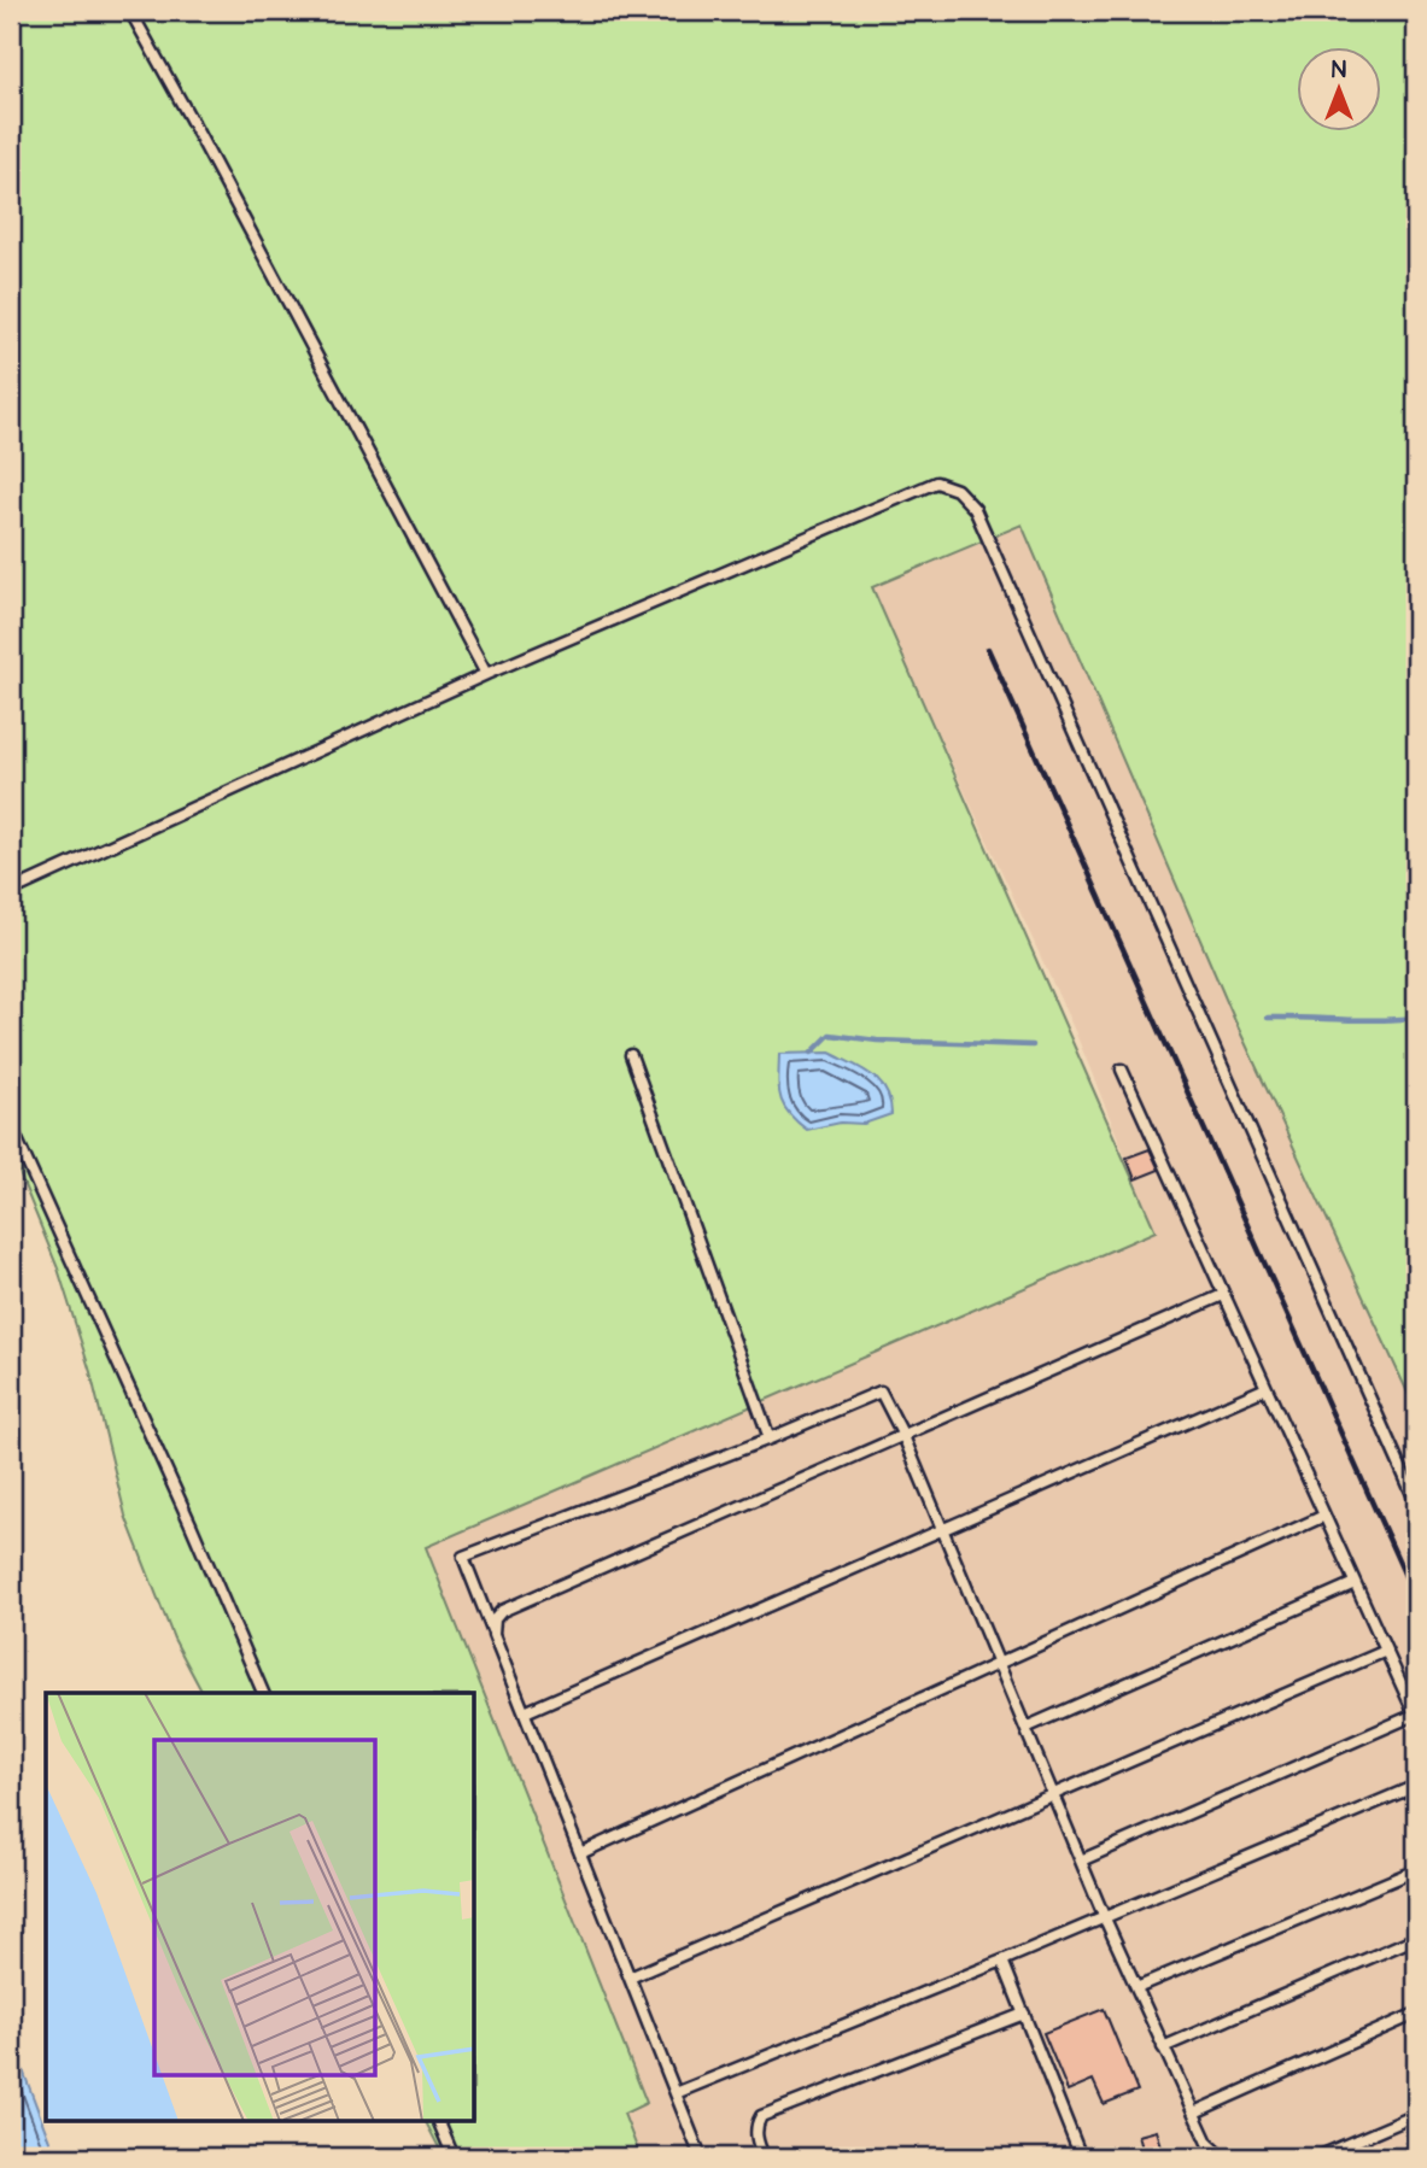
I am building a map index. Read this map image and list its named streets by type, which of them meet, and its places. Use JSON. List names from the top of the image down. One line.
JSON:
{"north":"top"}
